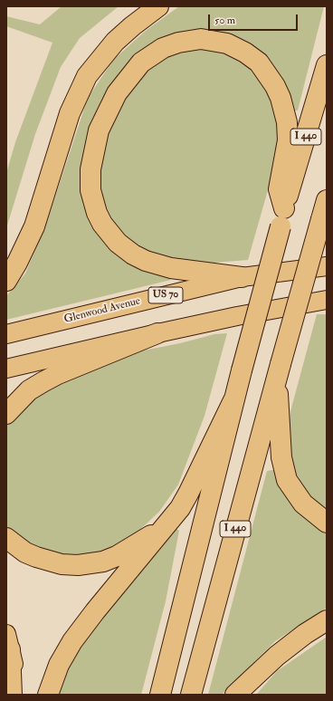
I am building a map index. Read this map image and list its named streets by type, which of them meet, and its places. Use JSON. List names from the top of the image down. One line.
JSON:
{"streets":{"highway":["I 440","US 70","Glenwood Avenue"]},"scale_bar":"50 m"}
